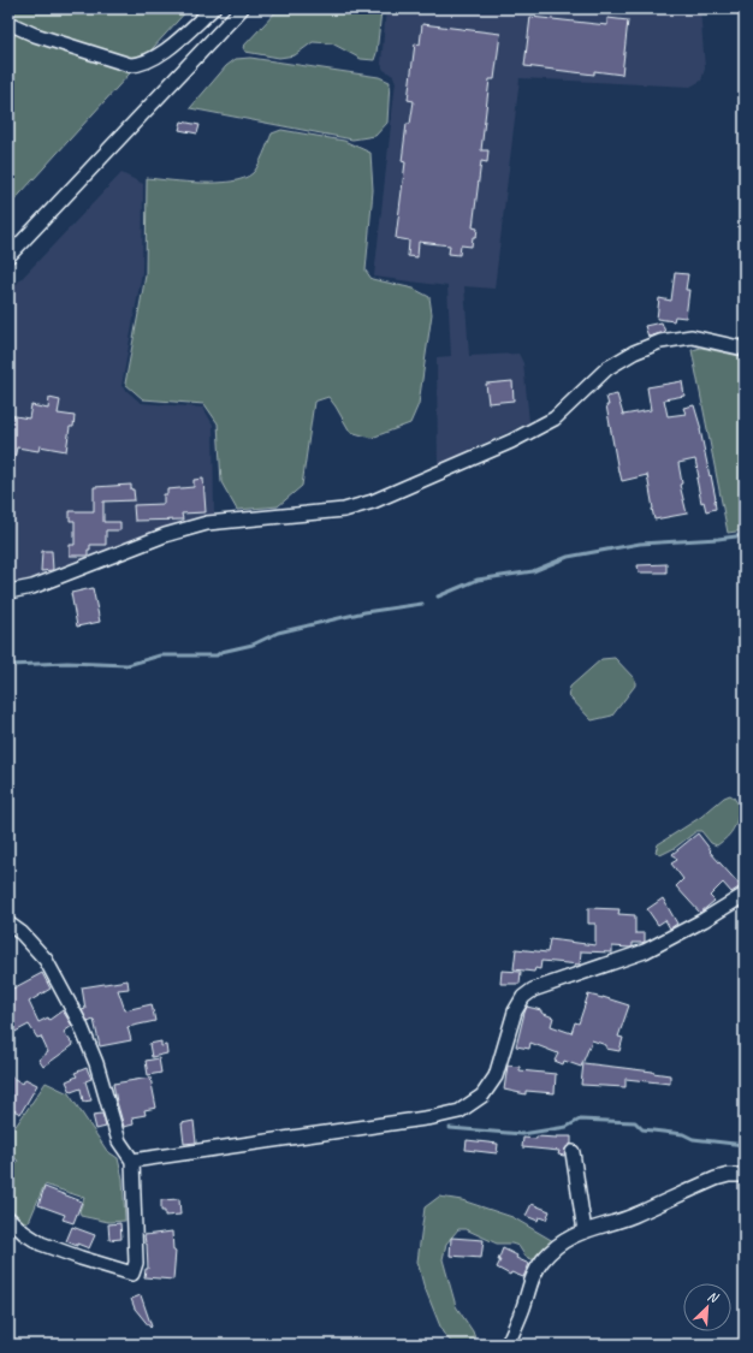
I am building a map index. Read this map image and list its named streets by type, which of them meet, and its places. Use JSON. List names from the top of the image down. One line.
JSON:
{"north":"top right"}
